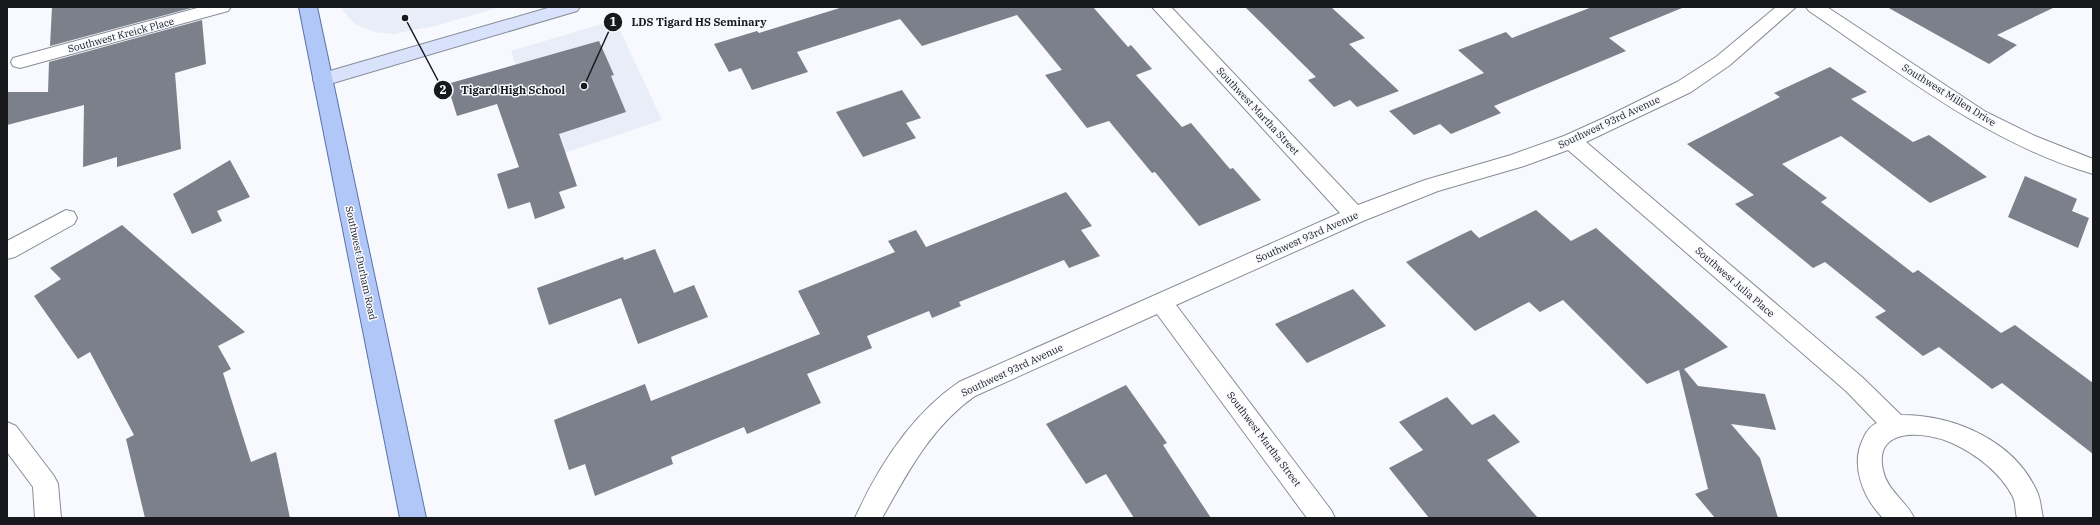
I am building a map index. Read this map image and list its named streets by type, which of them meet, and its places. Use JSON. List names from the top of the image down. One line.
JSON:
{"streets":{"main road":["Southwest Durham Road"],"street":["Southwest Kreick Place","Southwest Millen Drive","Southwest Martha Street","Southwest 93rd Avenue","Southwest Julia Place"]},"crossings":[["Southwest Martha Street","Southwest 93rd Avenue"],["Southwest 93rd Avenue","Southwest Julia Place"]],"places":["Tigard High School","LDS Tigard HS Seminary"]}
